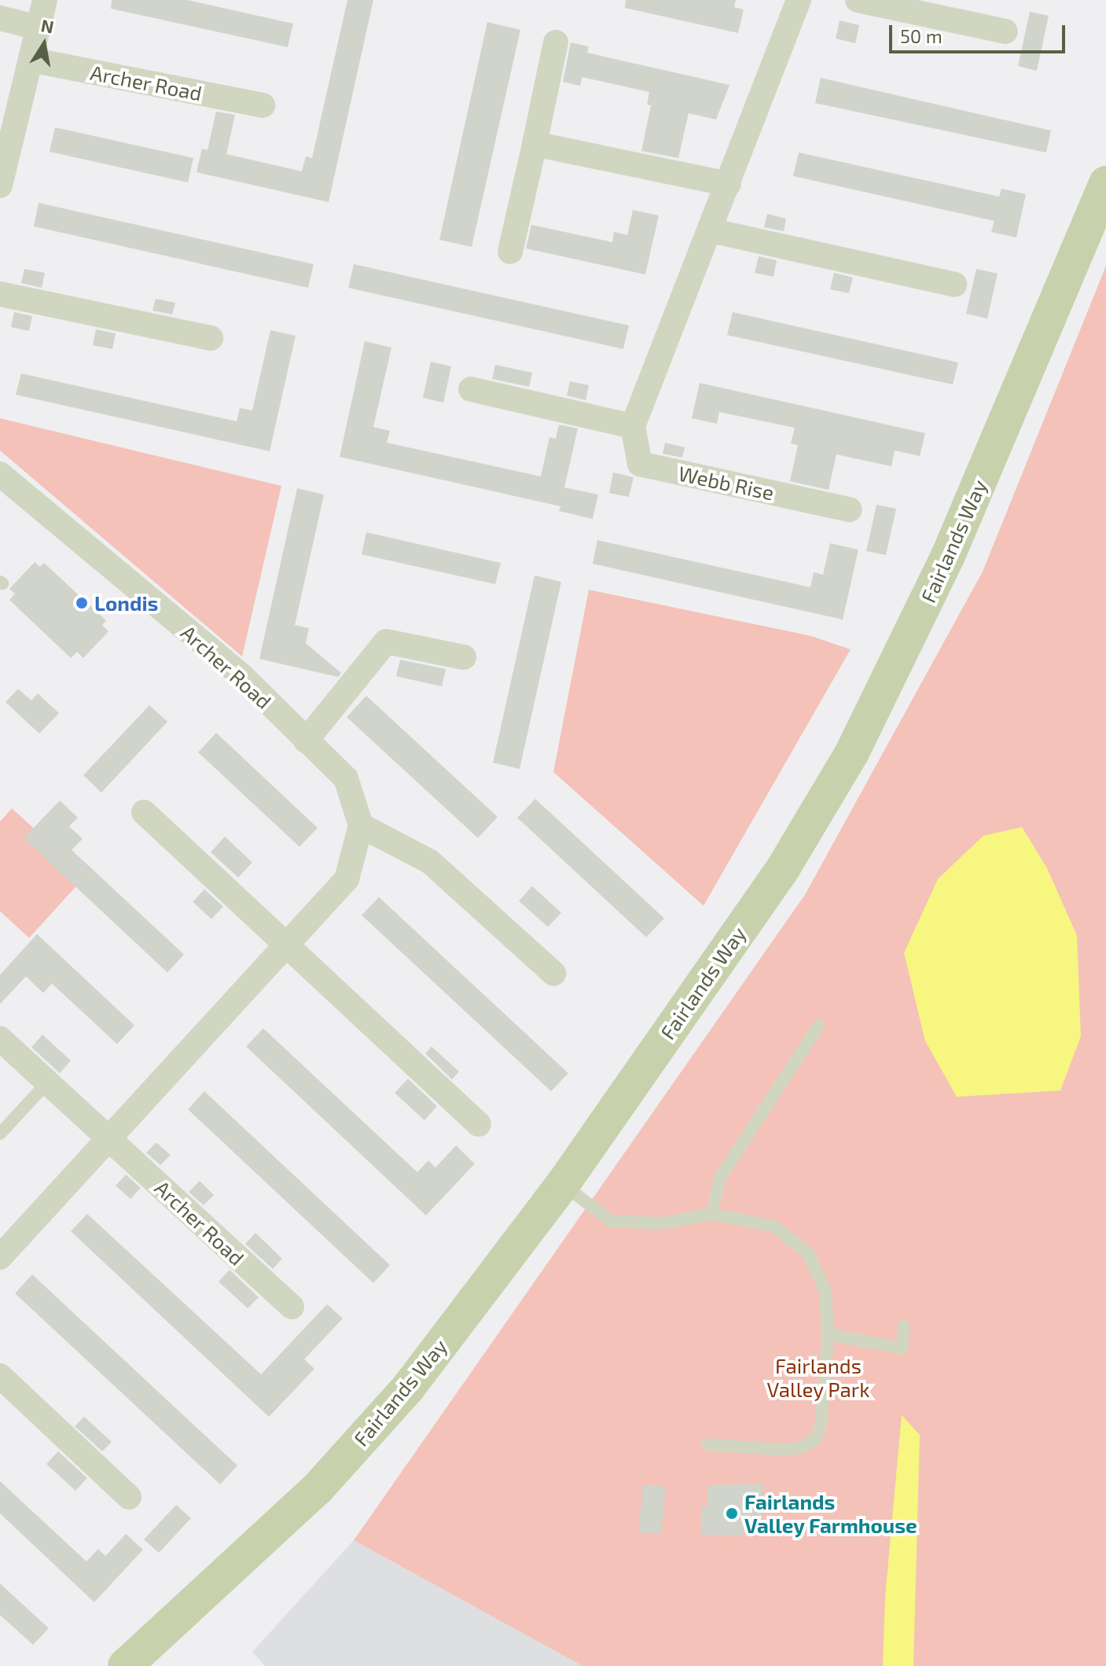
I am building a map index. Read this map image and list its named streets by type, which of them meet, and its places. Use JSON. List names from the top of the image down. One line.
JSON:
{"streets":{"main road":["Fairlands Way"],"street":["Archer Road","Webb Rise"]},"parks":["Fairlands Valley Park"],"places":["Londis","Fairlands Valley Farmhouse"],"scale_bar":"50 m","north":"top"}
